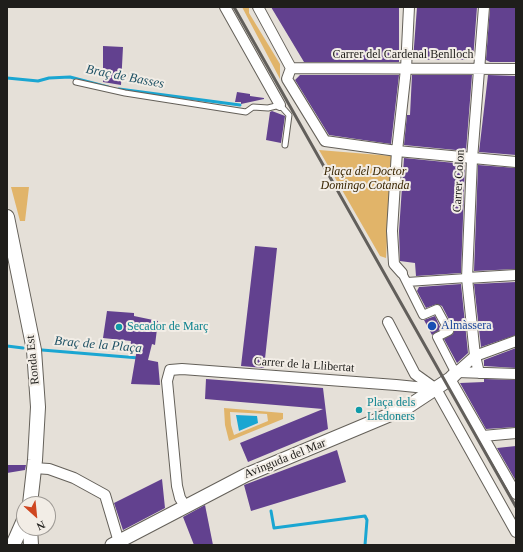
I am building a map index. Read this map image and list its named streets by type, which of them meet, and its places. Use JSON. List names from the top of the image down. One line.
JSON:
{"streets":{"main road":["Ronda Est"],"street":["Carrer del Cardenal Benlloch","Carrer Colon","Carrer de la Llibertat","Avinguda del Mar"]},"crossings":[["Carrer del Cardenal Benlloch","Carrer Colon"],["Carrer de la Llibertat","Avinguda del Mar"]],"water":["Braç de Basses","Braç de la Plaça"],"parks":["Plaça del Doctor Domingo Cotanda"],"places":["Almàssera","Secador de Març","Plaça dels Lledoners"],"north":"bottom right"}
